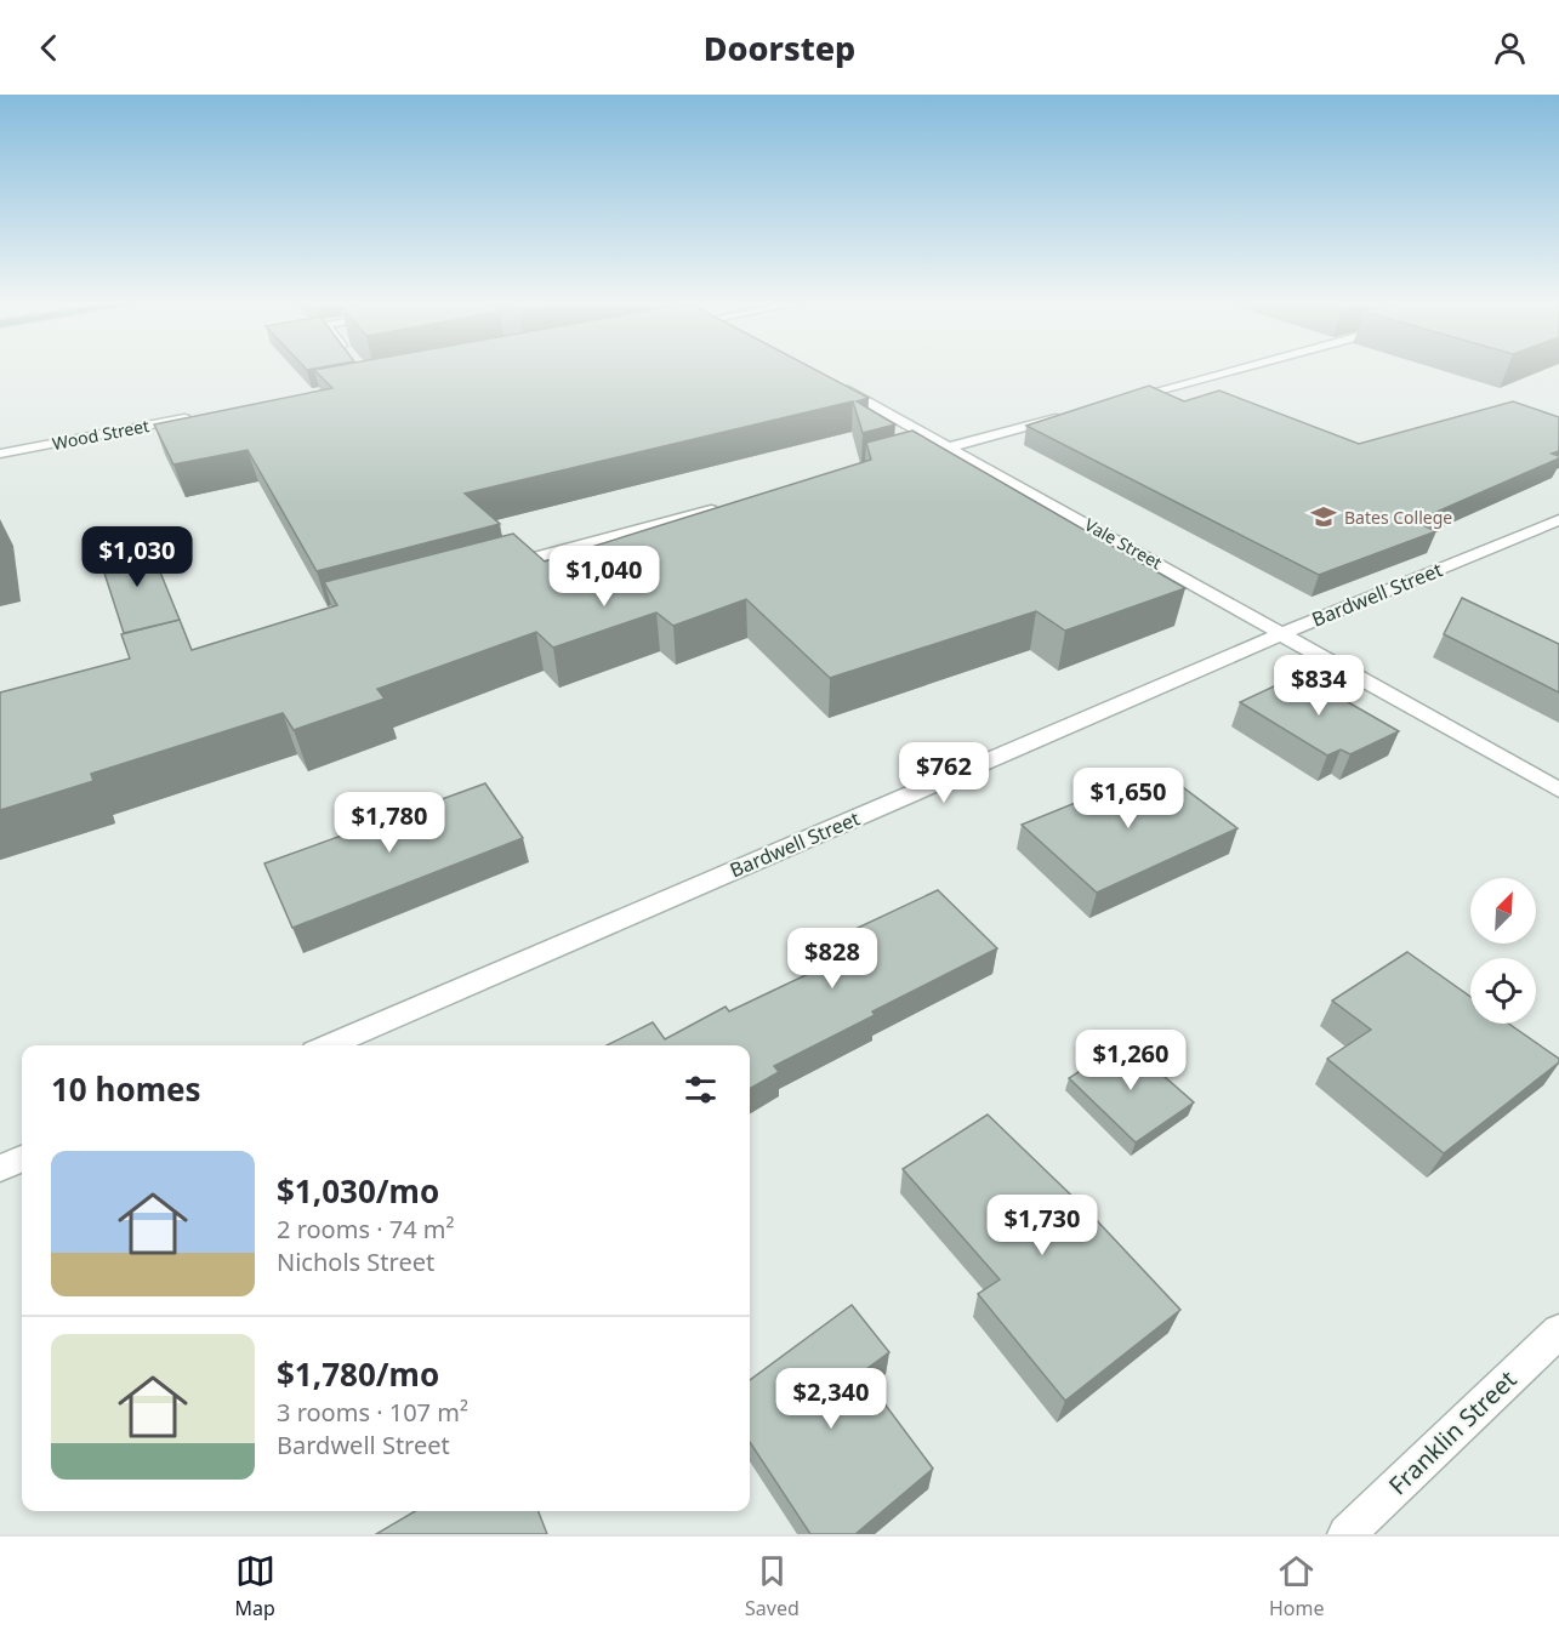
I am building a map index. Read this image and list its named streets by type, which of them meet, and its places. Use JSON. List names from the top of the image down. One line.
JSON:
{"streets":{"street":["Wood Street","Vale Street","Bardwell Street","Franklin Street"]},"crossings":[["Vale Street","Bardwell Street"]],"places":{"school or university":["Bates College"]},"north":"top right","page":{"header":"Doorstep","price":["$1,030","$1,040","$834","$762","$1,650","$1,780","$828","$1,260","$1,730","$2,340"],"heading":"10 homes","list":[{"name":"$1,030/mo","note":"2 rooms · 74 m² · Nichols Street"},{"name":"$1,780/mo","note":"3 rooms · 107 m² · Bardwell Street"}],"tabs":["Map","Saved","Home"]}}
